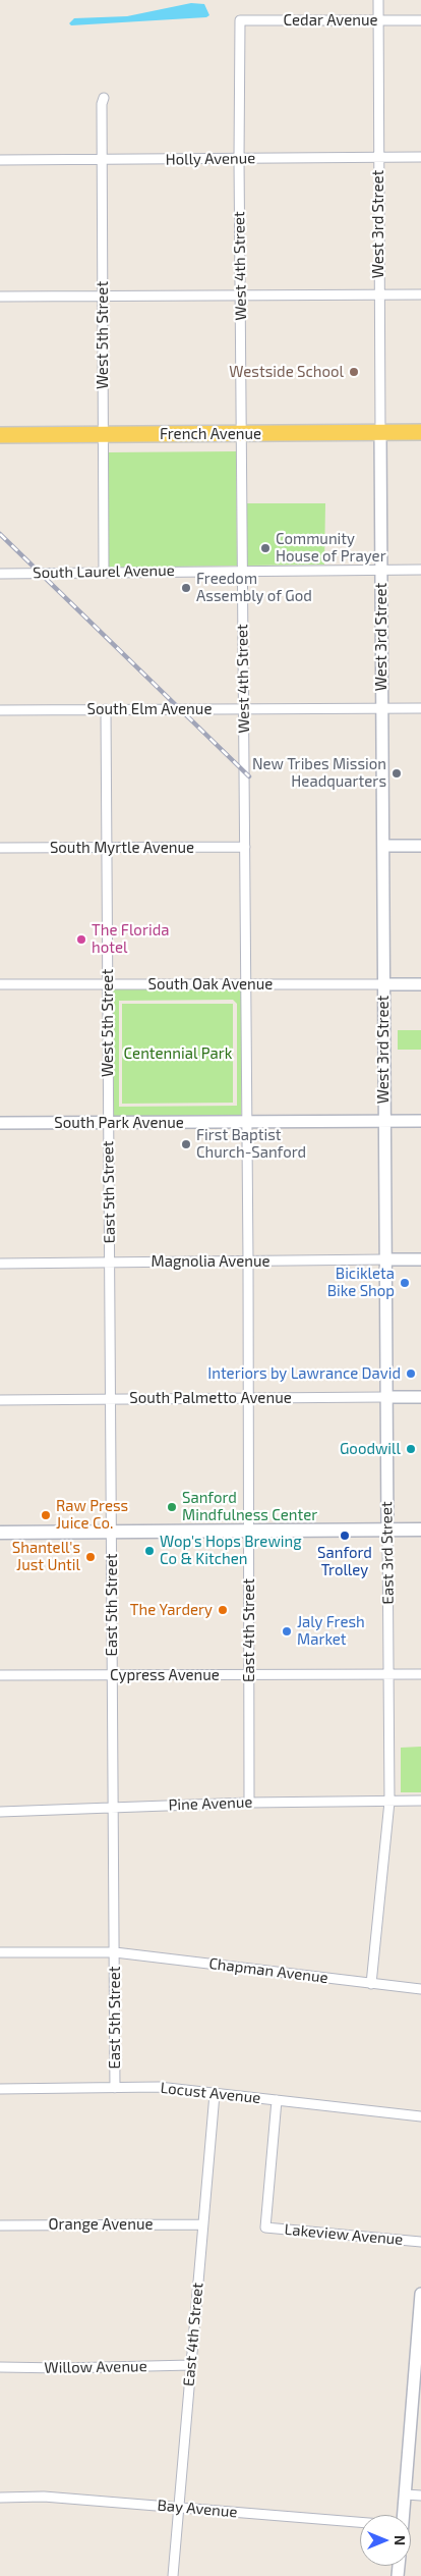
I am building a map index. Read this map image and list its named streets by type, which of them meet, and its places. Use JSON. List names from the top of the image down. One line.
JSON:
{"streets":{"main road":["French Avenue"],"street":["Cedar Avenue","Holly Avenue","West 3rd Street","West 4th Street","West 5th Street","South Laurel Avenue","South Elm Avenue","South Myrtle Avenue","South Oak Avenue","South Park Avenue","East 5th Street","Magnolia Avenue","South Palmetto Avenue","East 3rd Street","East 4th Street","Cypress Avenue","Pine Avenue","Chapman Avenue","Locust Avenue","Orange Avenue","Lakeview Avenue","Willow Avenue","Bay Avenue"]},"crossings":[["Cedar Avenue","West 3rd Street"],["Cedar Avenue","West 4th Street"],["Holly Avenue","West 3rd Street"],["Holly Avenue","West 4th Street"],["Holly Avenue","West 5th Street"],["West 3rd Street","French Avenue"],["West 3rd Street","South Laurel Avenue"],["West 3rd Street","South Elm Avenue"],["West 3rd Street","South Oak Avenue"],["West 3rd Street","South Park Avenue"],["West 3rd Street","East 3rd Street"],["West 4th Street","French Avenue"],["West 4th Street","South Laurel Avenue"],["West 4th Street","South Elm Avenue"],["West 4th Street","South Myrtle Avenue"],["West 4th Street","South Oak Avenue"],["West 4th Street","South Park Avenue"],["West 4th Street","East 4th Street"],["West 5th Street","French Avenue"],["West 5th Street","South Laurel Avenue"],["West 5th Street","South Elm Avenue"],["West 5th Street","South Myrtle Avenue"],["West 5th Street","South Oak Avenue"],["West 5th Street","South Park Avenue"],["West 5th Street","East 5th Street"],["South Park Avenue","East 5th Street"],["South Park Avenue","East 3rd Street"],["South Park Avenue","East 4th Street"],["East 5th Street","Magnolia Avenue"],["East 5th Street","South Palmetto Avenue"],["East 5th Street","Cypress Avenue"],["East 5th Street","Pine Avenue"],["East 5th Street","Chapman Avenue"],["East 5th Street","Locust Avenue"],["Magnolia Avenue","East 3rd Street"],["Magnolia Avenue","East 4th Street"],["South Palmetto Avenue","East 3rd Street"],["South Palmetto Avenue","East 4th Street"],["East 3rd Street","Cypress Avenue"],["East 3rd Street","Pine Avenue"],["East 3rd Street","Chapman Avenue"],["East 4th Street","Cypress Avenue"],["East 4th Street","Pine Avenue"],["East 4th Street","Locust Avenue"],["East 4th Street","Orange Avenue"],["East 4th Street","Willow Avenue"],["East 4th Street","Bay Avenue"],["Locust Avenue","Lakeview Avenue"]],"parks":["Centennial Park"],"places":["Westside School","Community House of Prayer","Freedom Assembly of God","New Tribes Mission Headquarters","The Florida hotel","First Baptist Church-Sanford","Bicikleta Bike Shop","Interiors by Lawrance David","Goodwill","Sanford Mindfulness Center","Raw Press Juice Co.","Sanford Trolley","Wop's Hops Brewing Co & Kitchen","Shantell's Just Until","The Yardery","Jaly Fresh Market"],"north":"right"}
